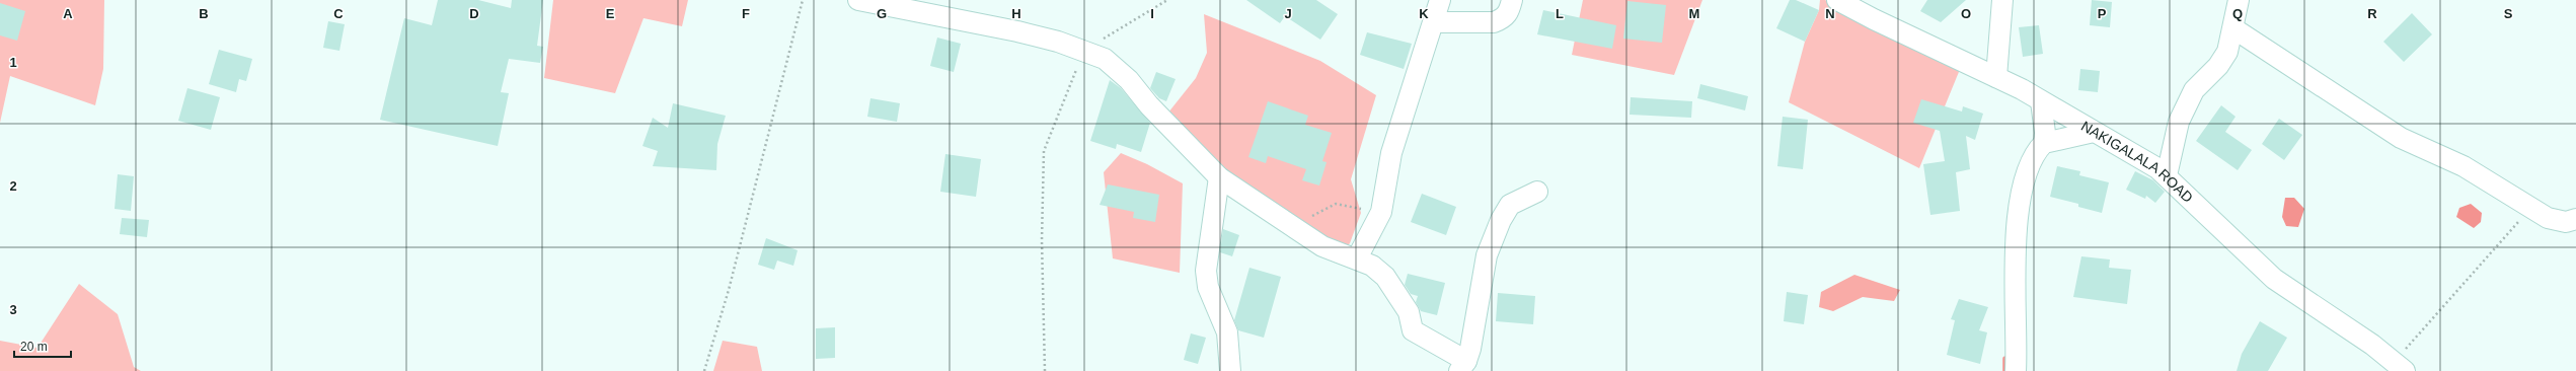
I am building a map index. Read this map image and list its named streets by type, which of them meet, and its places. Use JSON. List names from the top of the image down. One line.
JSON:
{"streets":{"street":["NAKIGALALA ROAD"]},"scale_bar":"20 m","grid":{"columns":["A","B","C","D","E","F","G","H","I","J","K","L","M","N","O","P","Q","R","S"],"rows":["1","2","3"]}}
